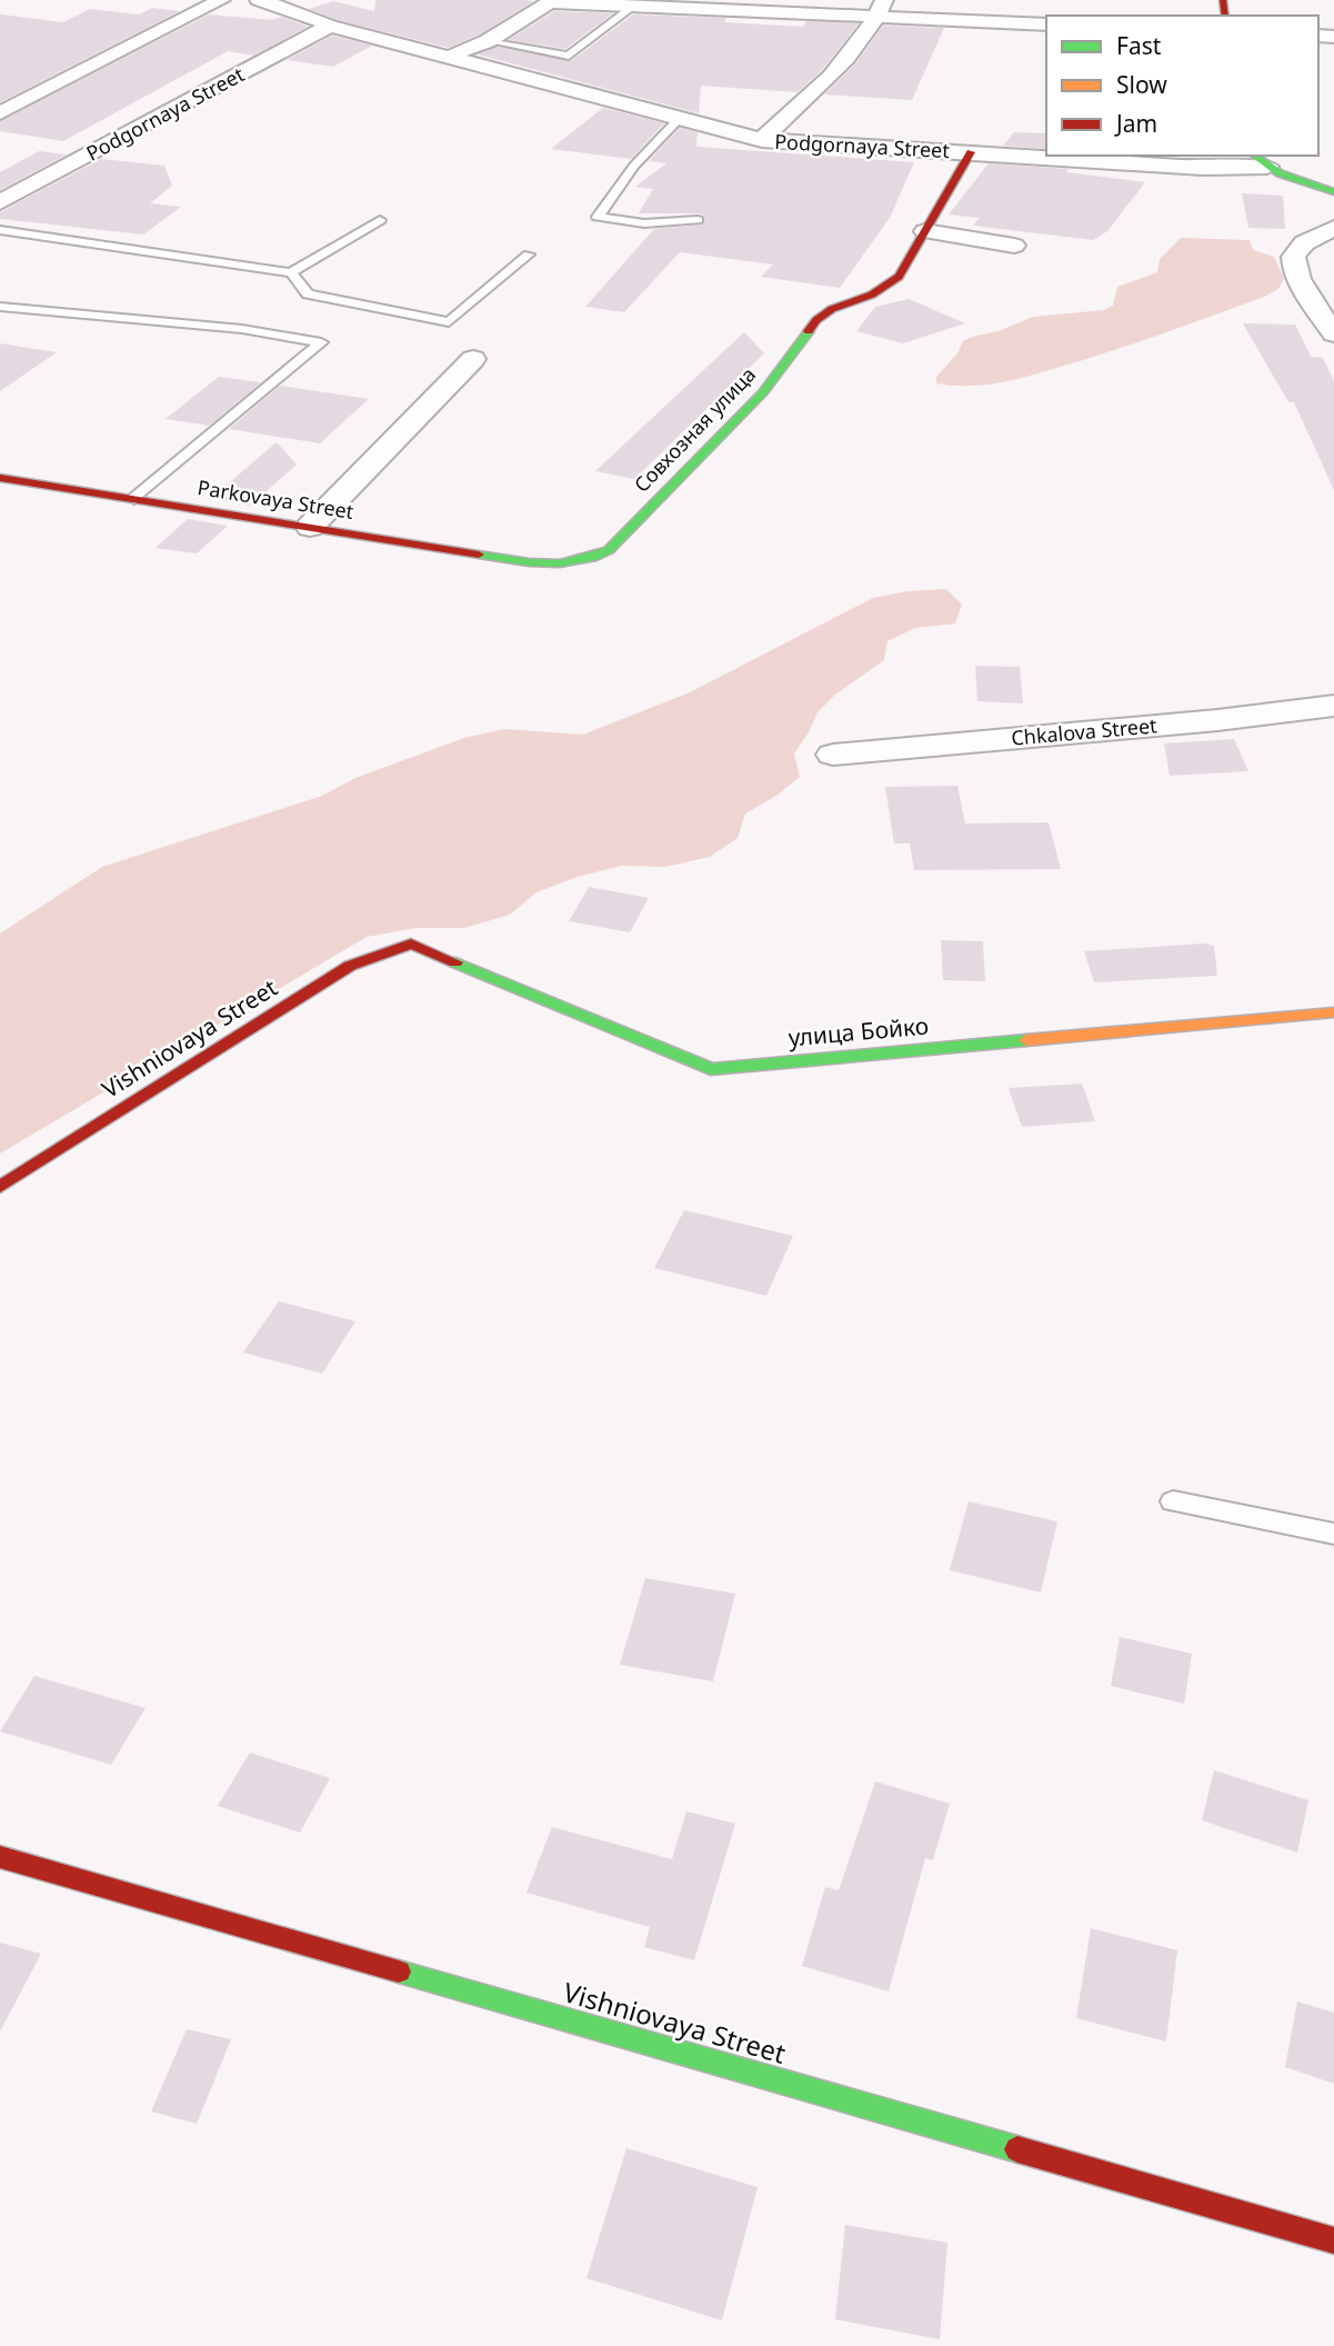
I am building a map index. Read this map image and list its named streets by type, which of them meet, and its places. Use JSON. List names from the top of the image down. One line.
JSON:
{"streets":{"street":["Podgornaya Street","Совхозная улица","Parkovaya Street","Chkalova Street","улица Бойко","Vishniovaya Street"]},"crossings":[["Podgornaya Street","Совхозная улица"],["Совхозная улица","Parkovaya Street"],["улица Бойко","Vishniovaya Street"]],"legend":["Fast","Slow","Jam"]}
